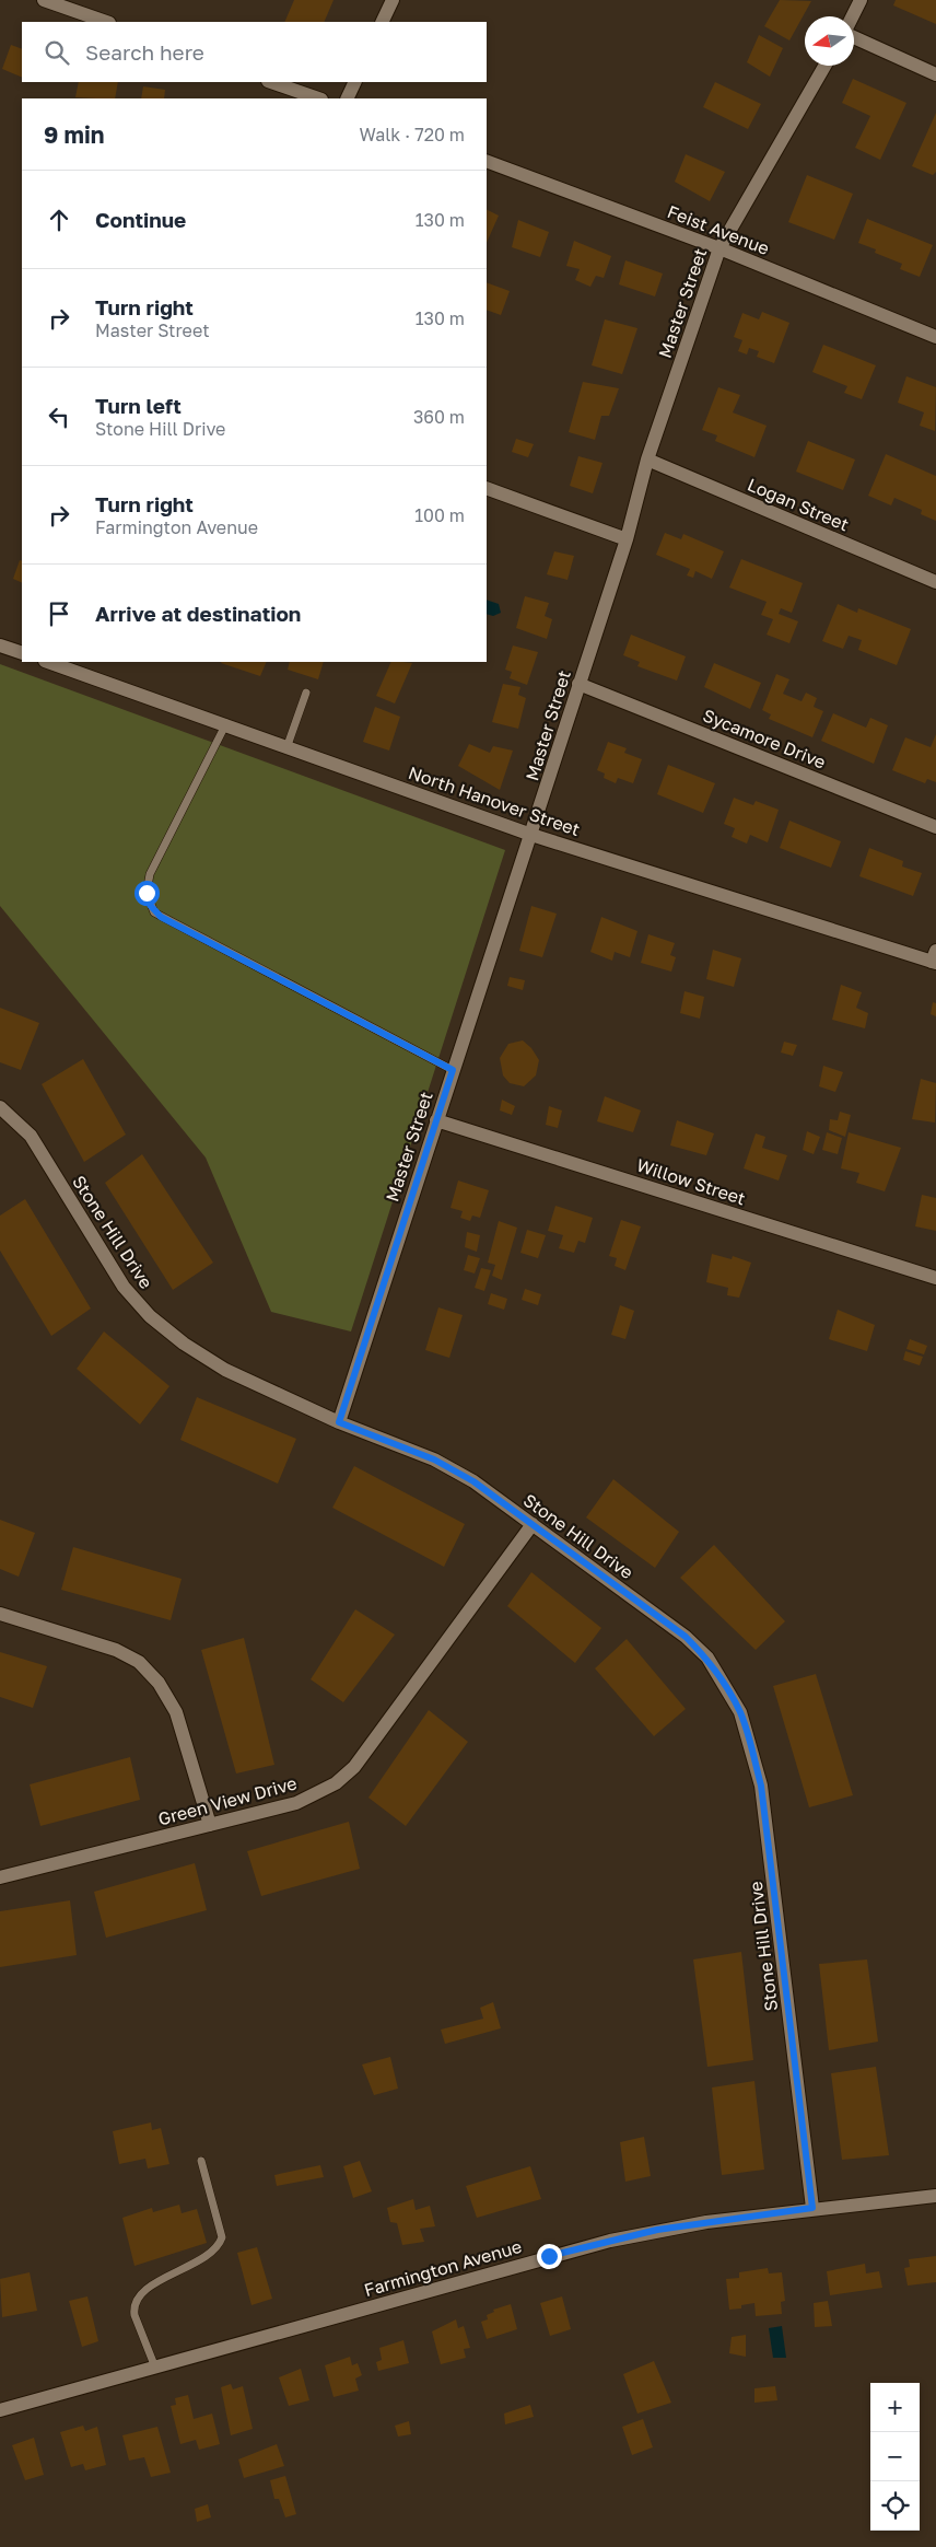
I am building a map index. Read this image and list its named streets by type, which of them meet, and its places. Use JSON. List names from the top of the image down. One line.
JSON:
{"streets":{"street":["Feist Avenue","Master Street","Logan Street","Sycamore Drive","North Hanover Street","Willow Street","Stone Hill Drive","Green View Drive","Farmington Avenue"]},"crossings":[["Feist Avenue","Master Street"],["Master Street","Logan Street"],["Master Street","Sycamore Drive"],["Master Street","North Hanover Street"],["Master Street","Willow Street"],["Master Street","Stone Hill Drive"],["Stone Hill Drive","Green View Drive"],["Stone Hill Drive","Farmington Avenue"]],"north":"left","page":{"search":"Search here","heading":["9 min","Walk · 720 m"],"list":[["Continue","130 m"],["Turn right","Master Street","130 m"],["Turn left","Stone Hill Drive","360 m"],["Turn right","Farmington Avenue","100 m"],"Arrive at destination"],"map_buttons":["+","−"]}}
